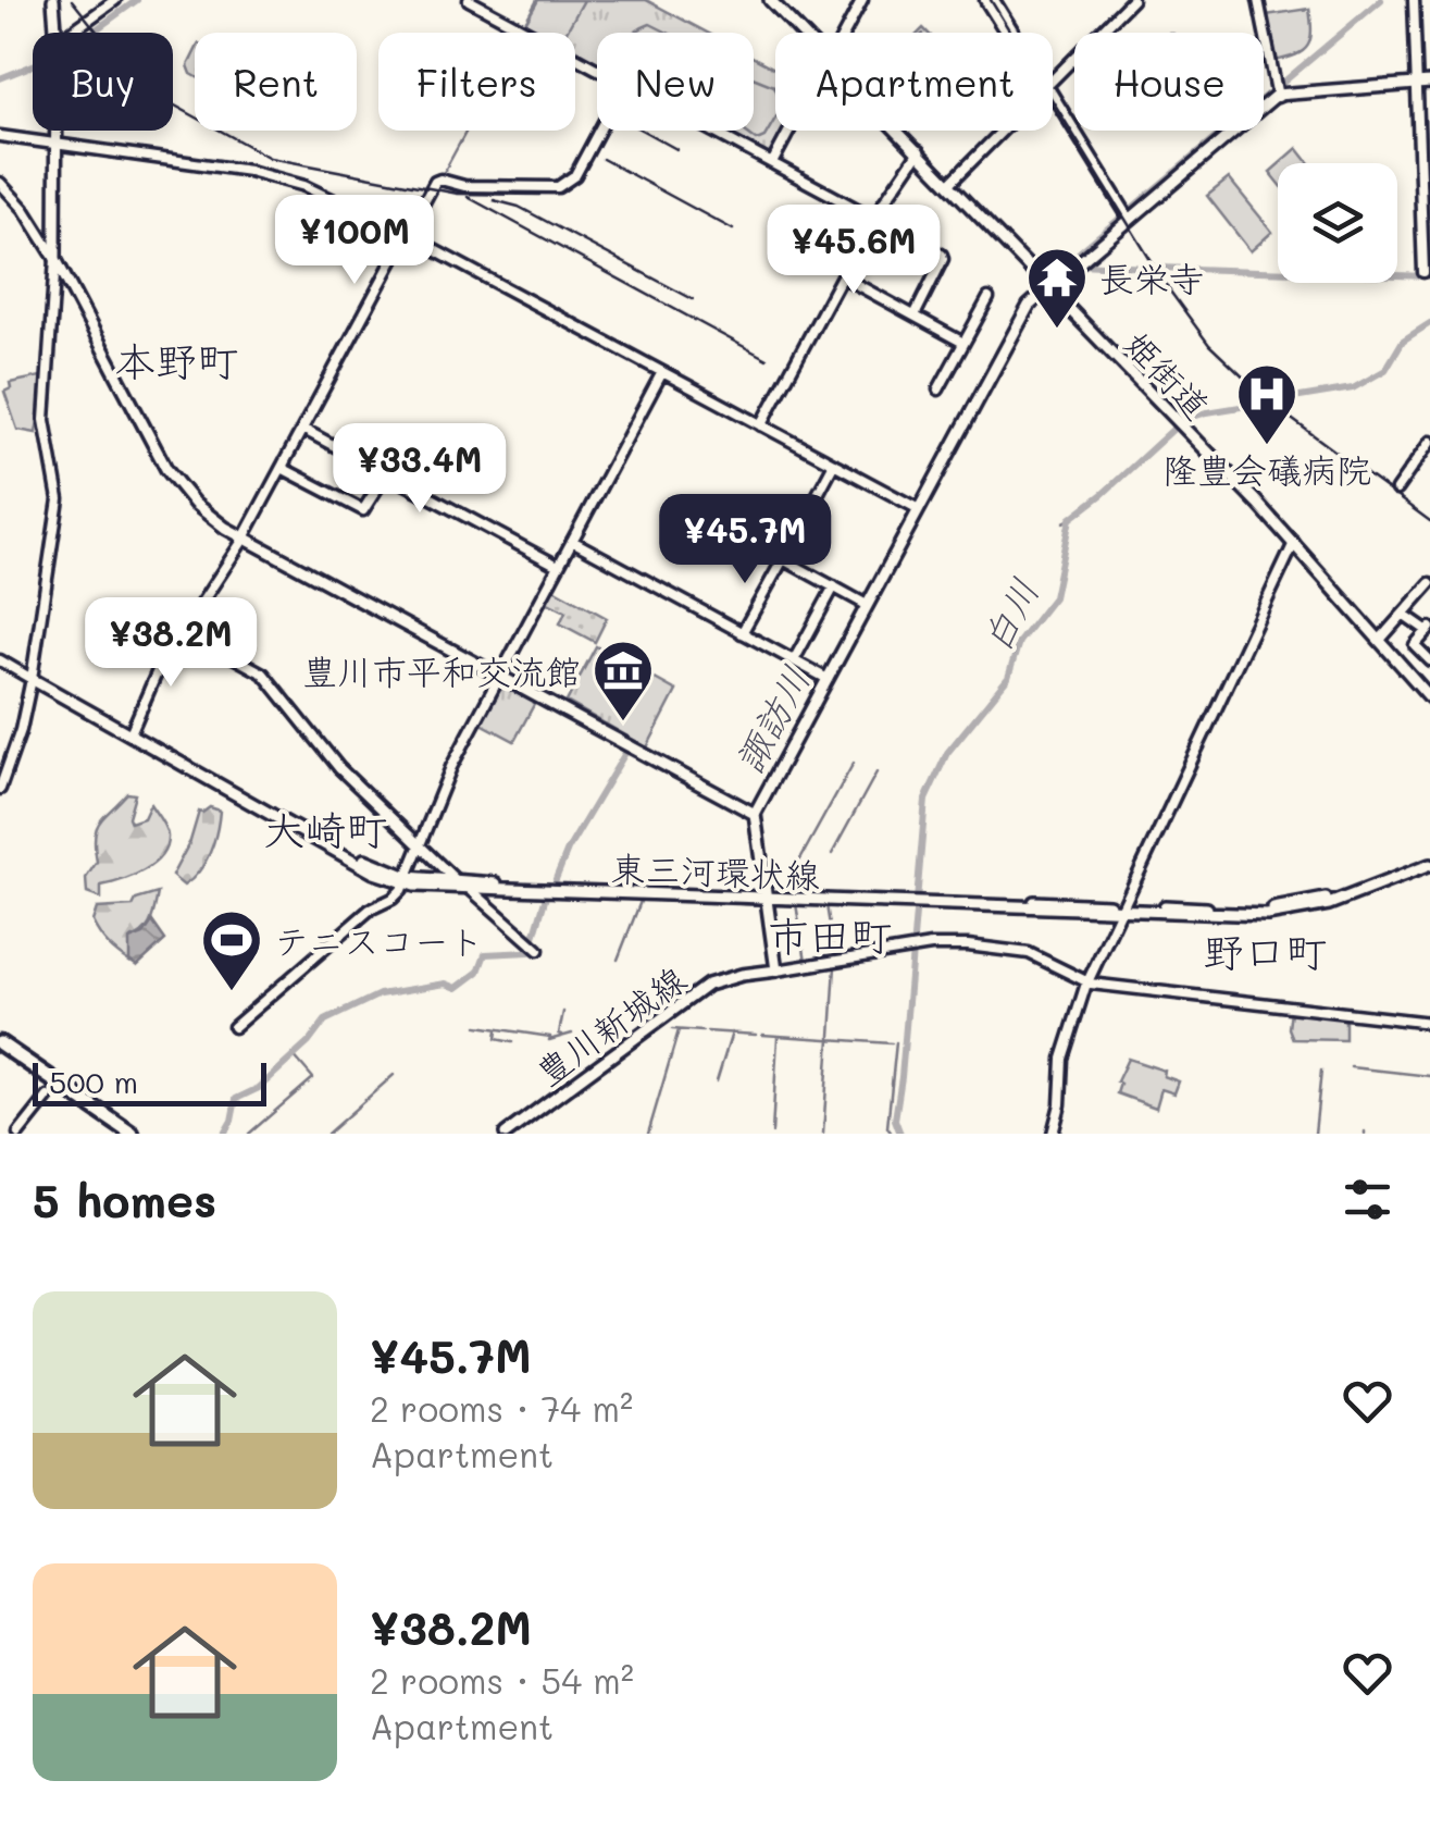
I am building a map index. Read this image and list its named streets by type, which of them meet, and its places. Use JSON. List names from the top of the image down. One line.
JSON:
{"streets":{"main road":["姫街道","東三河環状線","豊川新城線"]},"districts":["本野町","大崎町","市田町","野口町"],"water":["白川","諏訪川"],"places":{"temple":["長栄寺"],"hospital":["隆豊会礒病院"],"museum":["豊川市平和交流館"],"sports":["テニスコート"]},"scale_bar":"500 m","page":{"chip":["Buy","Rent","Filters","New","Apartment","House"],"price":["¥100M","¥45.6M","¥33.4M","¥45.7M","¥38.2M"],"scale":"500 m","heading":"5 homes","list":[{"name":"¥45.7M","note":"2 rooms · 74 m² · Apartment"},{"name":"¥38.2M","note":"2 rooms · 54 m² · Apartment"}]}}
